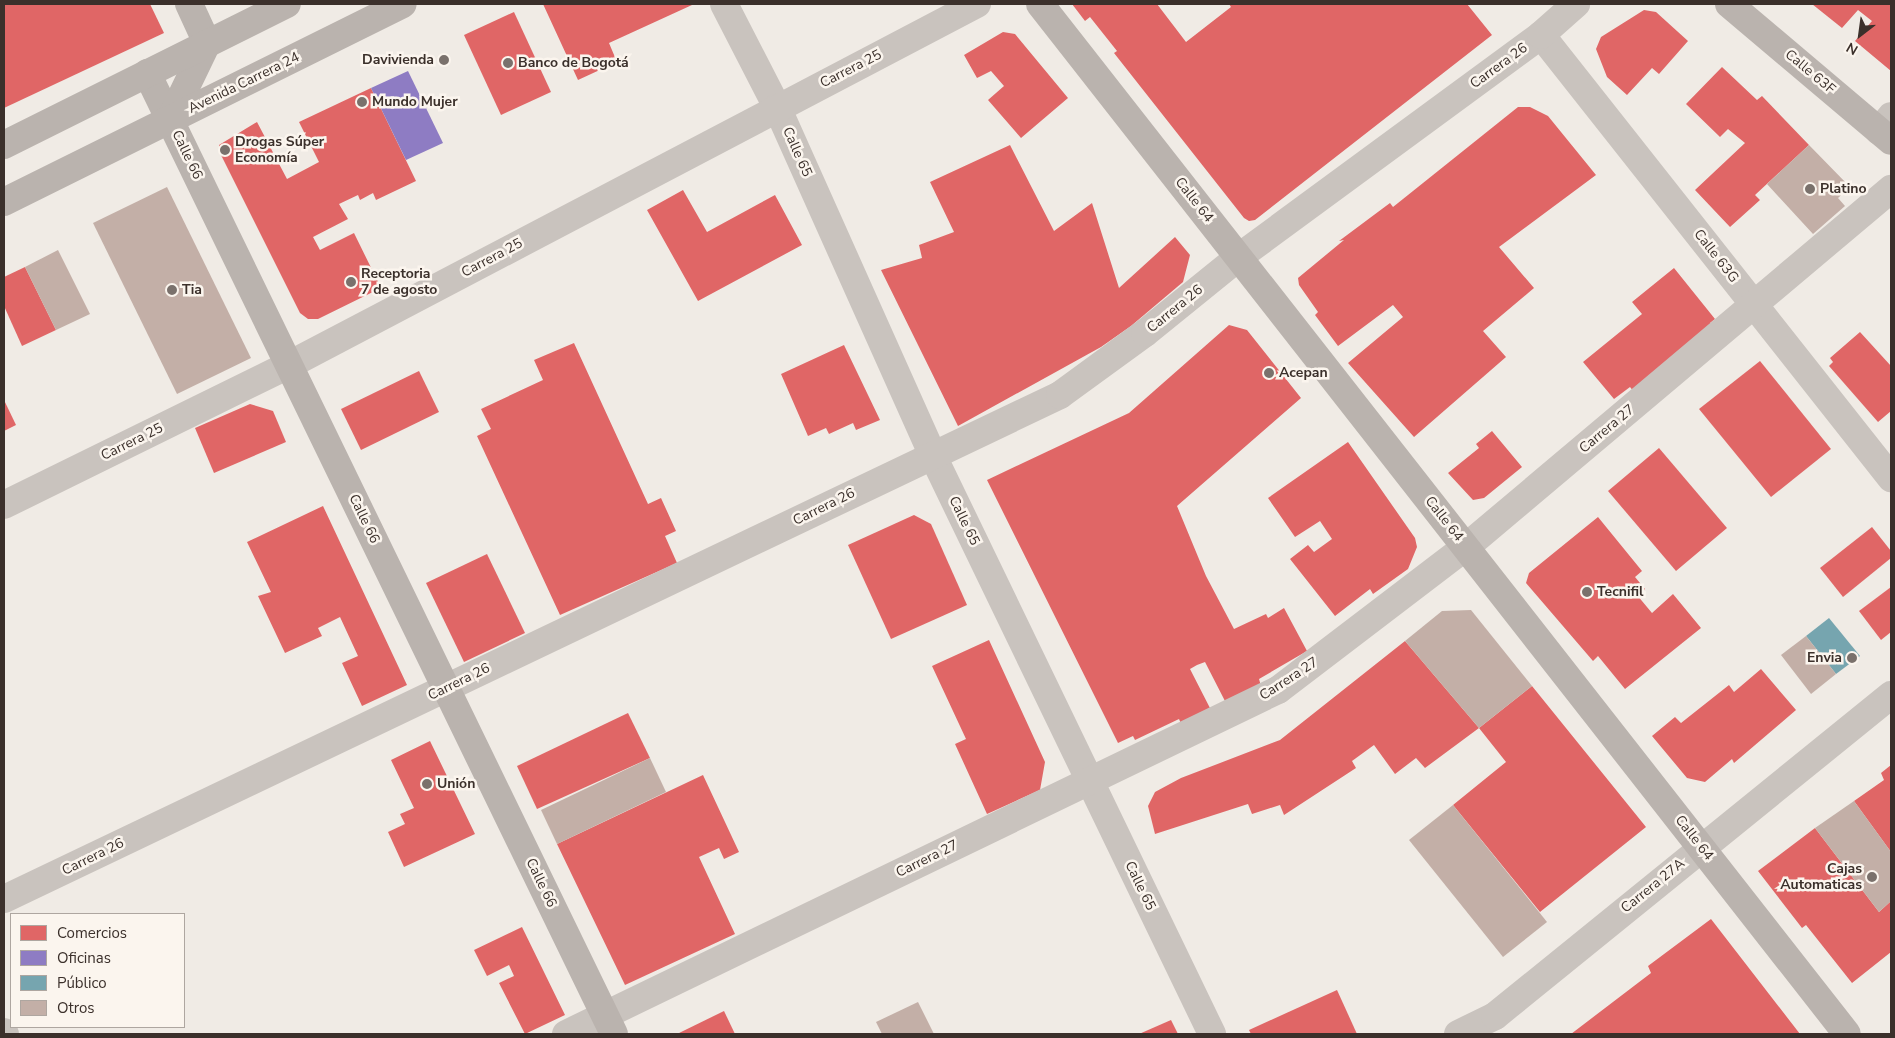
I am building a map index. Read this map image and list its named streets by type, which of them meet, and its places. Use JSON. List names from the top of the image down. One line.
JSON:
{"streets":{"main road":["Calle 63F","Avenida Carrera 24","Calle 66","Calle 64"],"street":["Carrera 26","Carrera 25","Calle 65","Calle 63G","Carrera 27","Carrera 27A"]},"crossings":[["Carrera 26","Calle 65"],["Carrera 26","Calle 66"],["Carrera 26","Calle 64"],["Carrera 26","Calle 63G"],["Carrera 25","Calle 65"],["Carrera 25","Calle 66"],["Avenida Carrera 24","Calle 66"],["Calle 65","Carrera 27"],["Calle 66","Carrera 27"],["Calle 64","Carrera 27"],["Calle 64","Carrera 27A"],["Calle 63G","Carrera 27"]],"places":["Davivienda","Banco de Bogotá","Mundo Mujer","Drogas Súper Economía","Platino","Receptoria 7 de agosto","Tia","Acepan","Tecnifil","Envia","Unión","Cajas Automaticas"],"legend":["Comercios","Oficinas","Público","Otros"],"north":"bottom left"}
